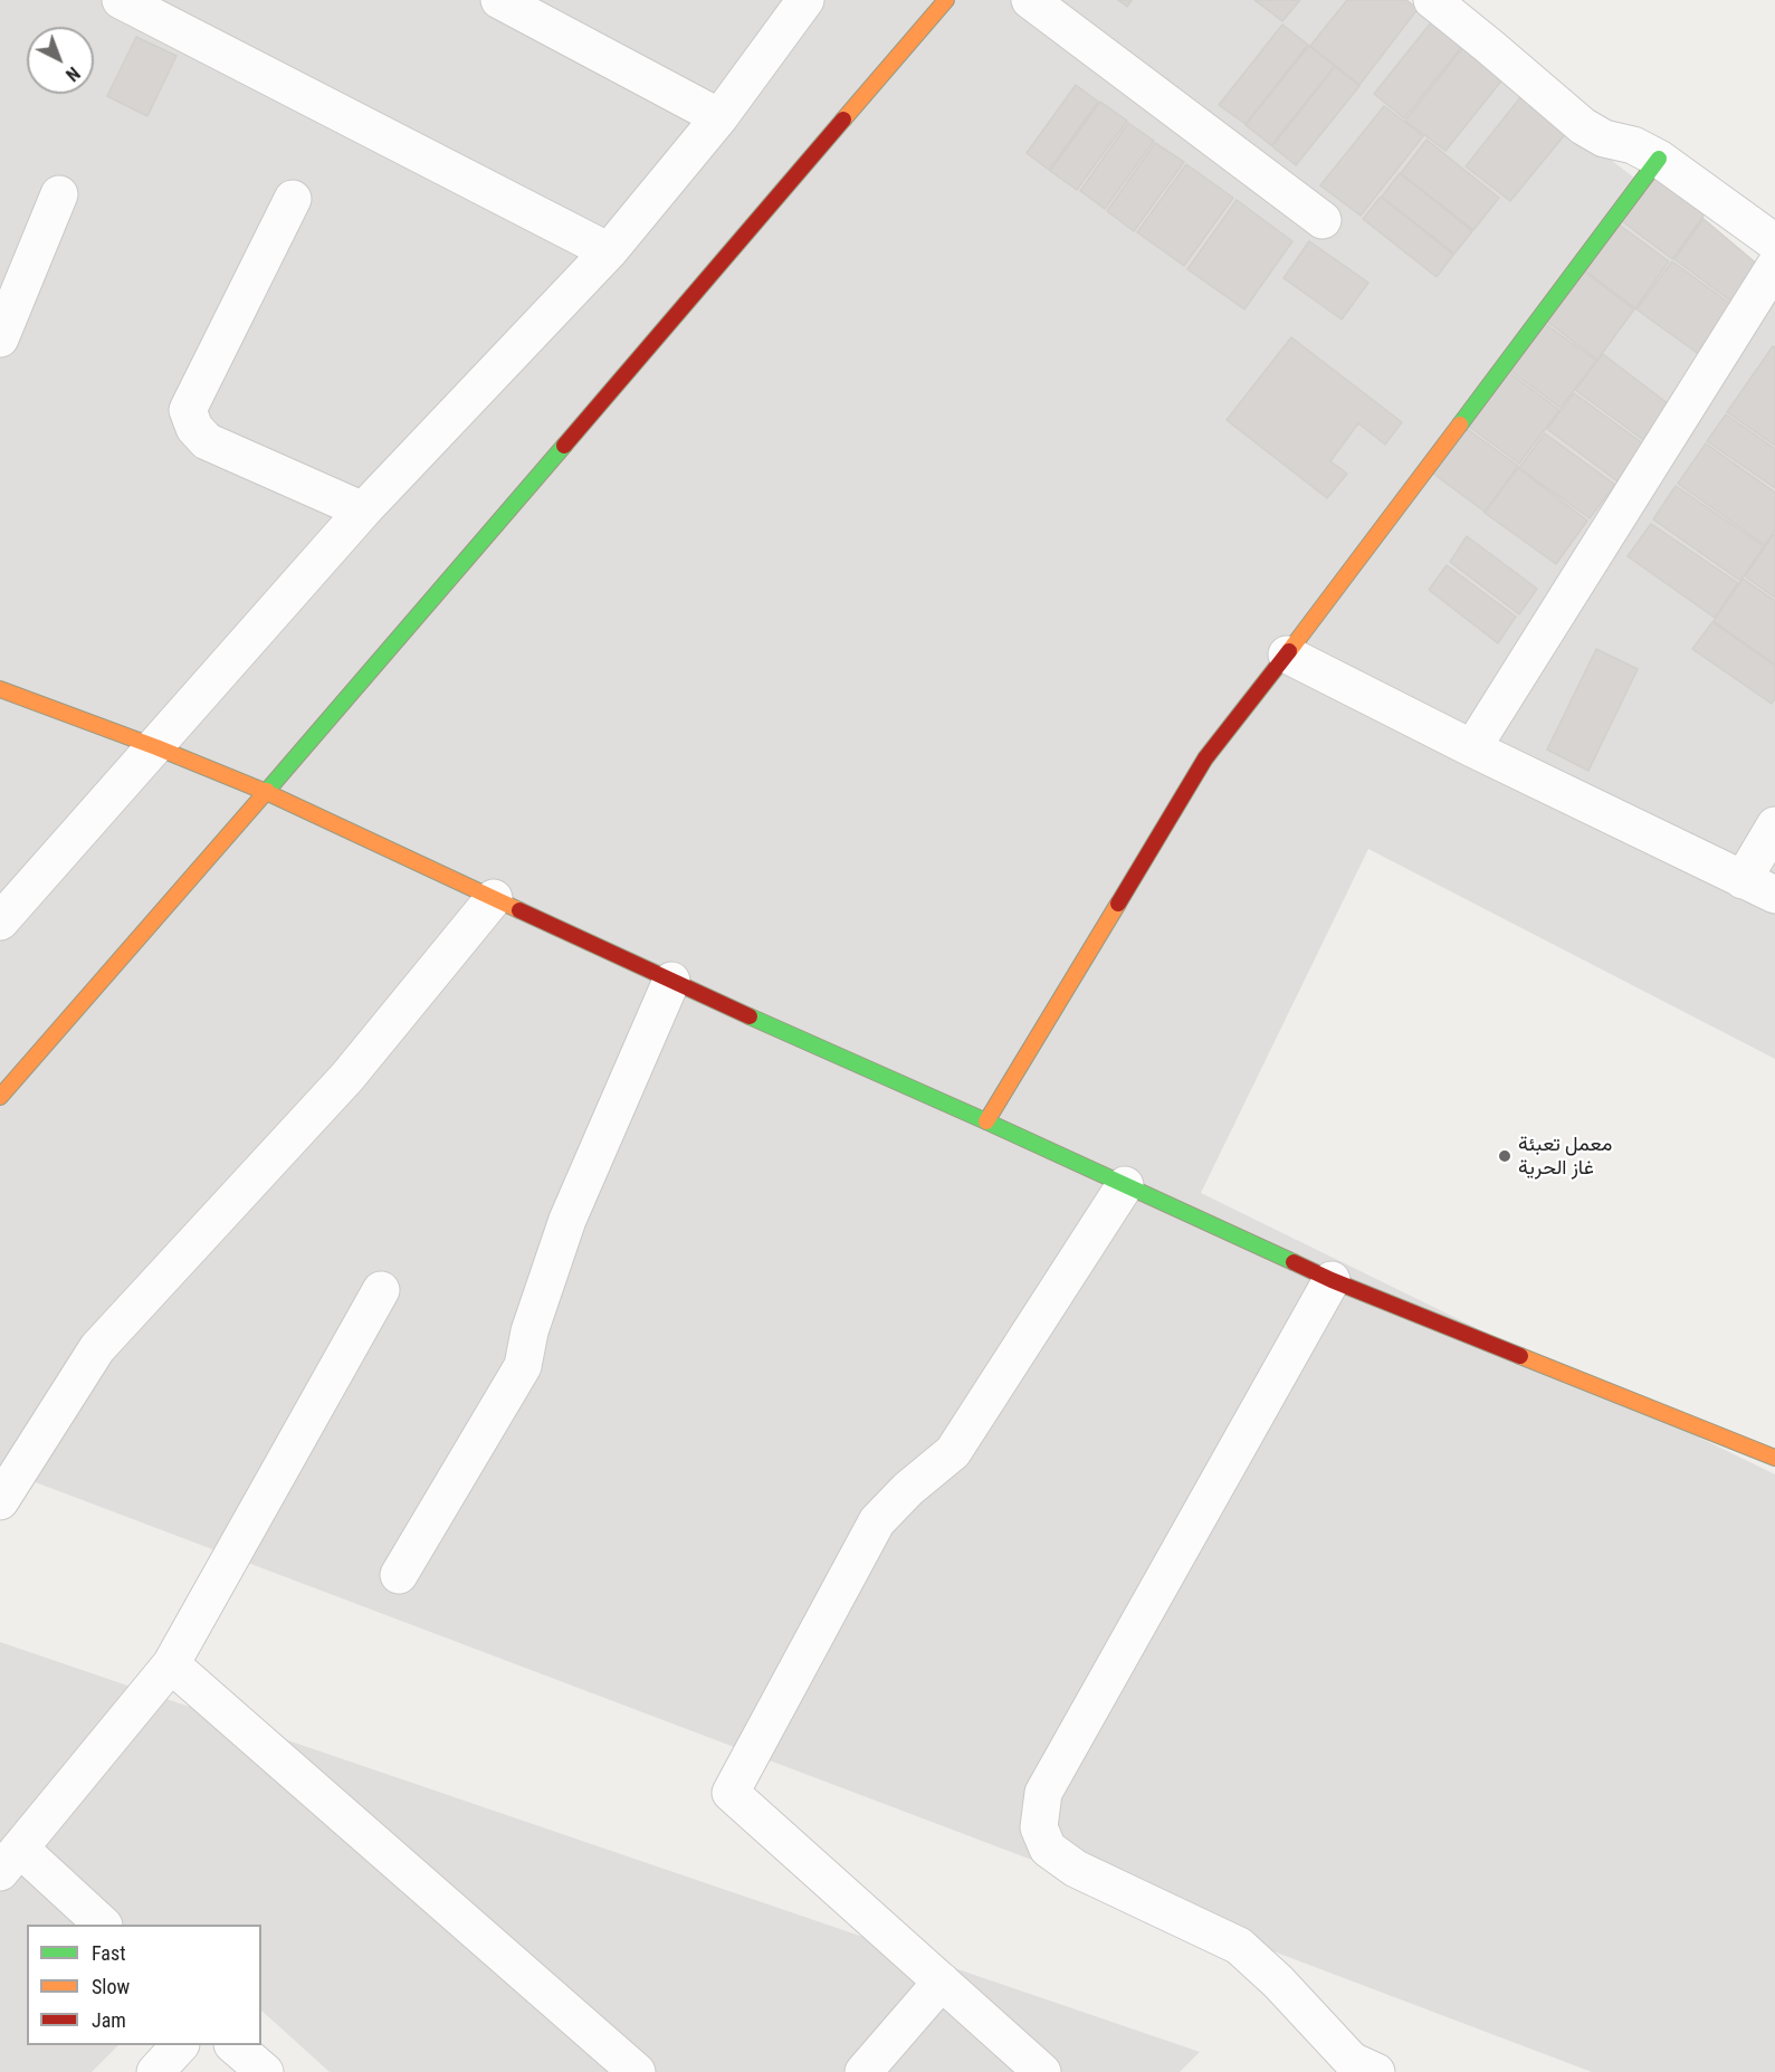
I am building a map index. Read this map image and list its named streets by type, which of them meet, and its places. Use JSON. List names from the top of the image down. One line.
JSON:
{"places":["معمل تعبئة غاز الحرية"],"legend":["Fast","Slow","Jam"],"north":"bottom right"}
